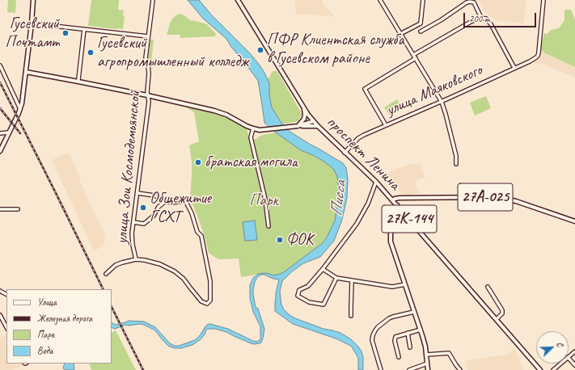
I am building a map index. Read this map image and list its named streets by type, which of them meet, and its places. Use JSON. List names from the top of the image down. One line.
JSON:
{"streets":{"main road":["проспект Ленина","27А-025","27К-144"],"street":["улица Маяковского","улица Зои Космодемьянской"]},"crossings":[["улица Маяковского","проспект Ленина"],["проспект Ленина","27А-025"]],"water":["Писса"],"parks":["Парк"],"places":["Гусевский Почтамт","ПФР Клиентская служба в Гусевском районе","Гусевский агропромышленный колледж","братская могила","Общежитие ГСХТ","ФОК"],"legend":["Улица","Железная дорога","Парк","Вода"],"scale_bar":"200 m","north":"top right"}
